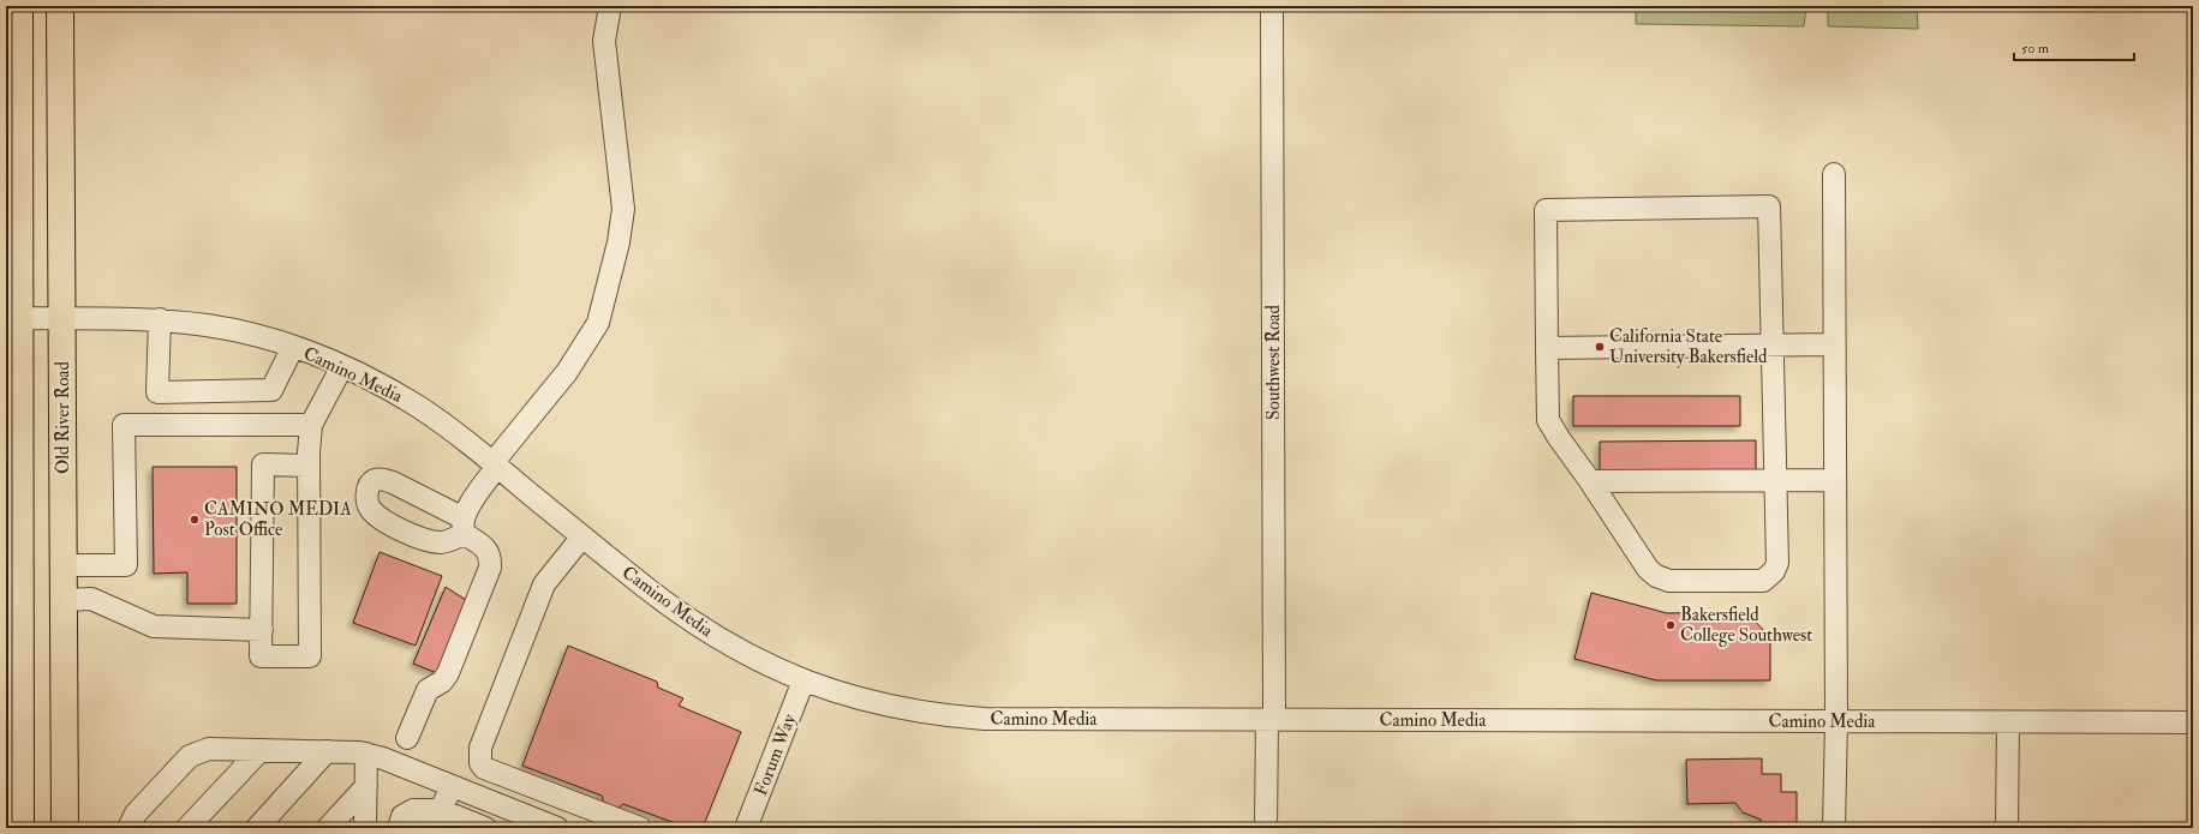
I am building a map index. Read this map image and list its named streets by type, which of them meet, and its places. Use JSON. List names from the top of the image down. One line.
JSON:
{"streets":{"main road":["Old River Road"],"street":["Southwest Road","Camino Media","Forum Way"]},"crossings":[["Southwest Road","Camino Media"],["Camino Media","Old River Road"],["Camino Media","Forum Way"]],"places":["California State University Bakersfield","CAMINO MEDIA Post Office","Bakersfield College Southwest"],"scale_bar":"50 m"}
